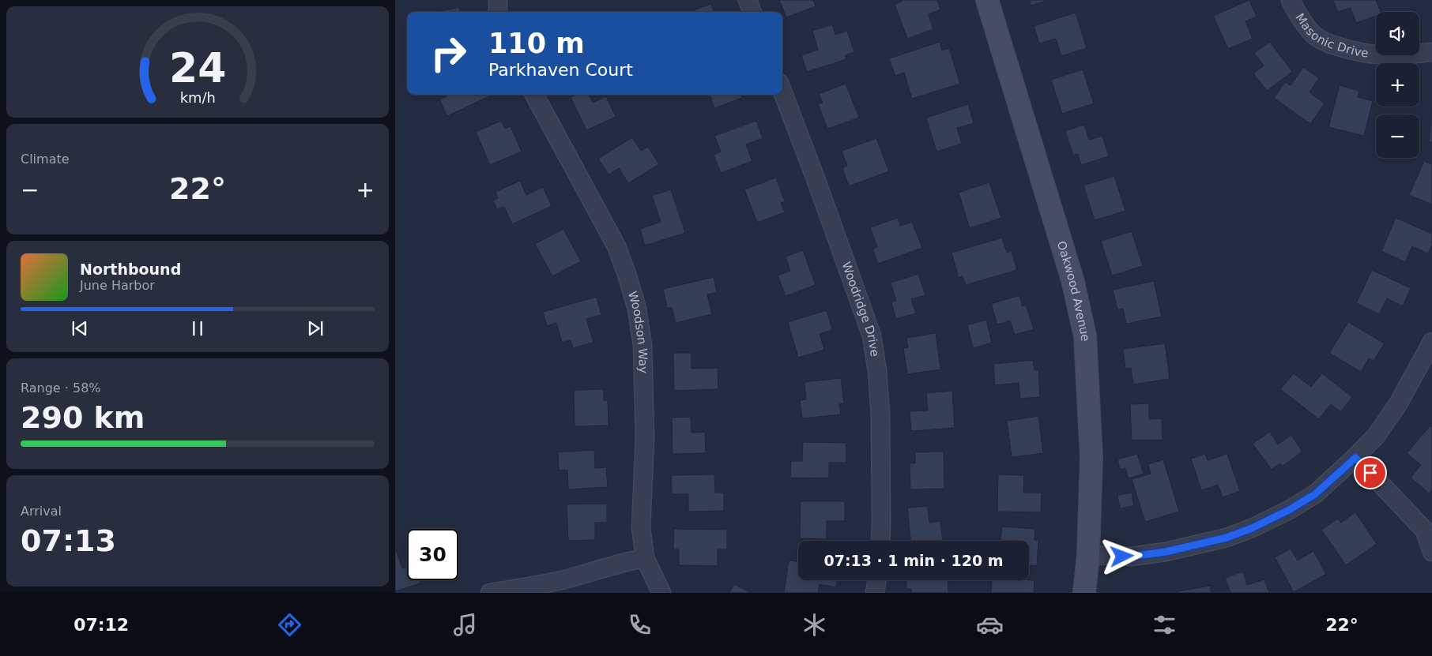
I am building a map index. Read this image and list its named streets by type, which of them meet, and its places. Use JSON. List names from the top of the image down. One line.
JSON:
{"streets":{"main road":["Oakwood Avenue"],"street":["Masonic Drive","Woodridge Drive","Woodson Way"]},"page":{"map_buttons":["+","−"],"turn":["110 m","Parkhaven Court"],"tile":["Climate",["Range · 58%","290 km"],["Arrival","07:13"]],"heat":["−","22°","+"],"song":["Northbound","June Harbor"],"limit":"30","trip":"07:13 · 1 min · 120 m","tabs":["07:12","22°"],"gauge":["24","km/h"]}}
